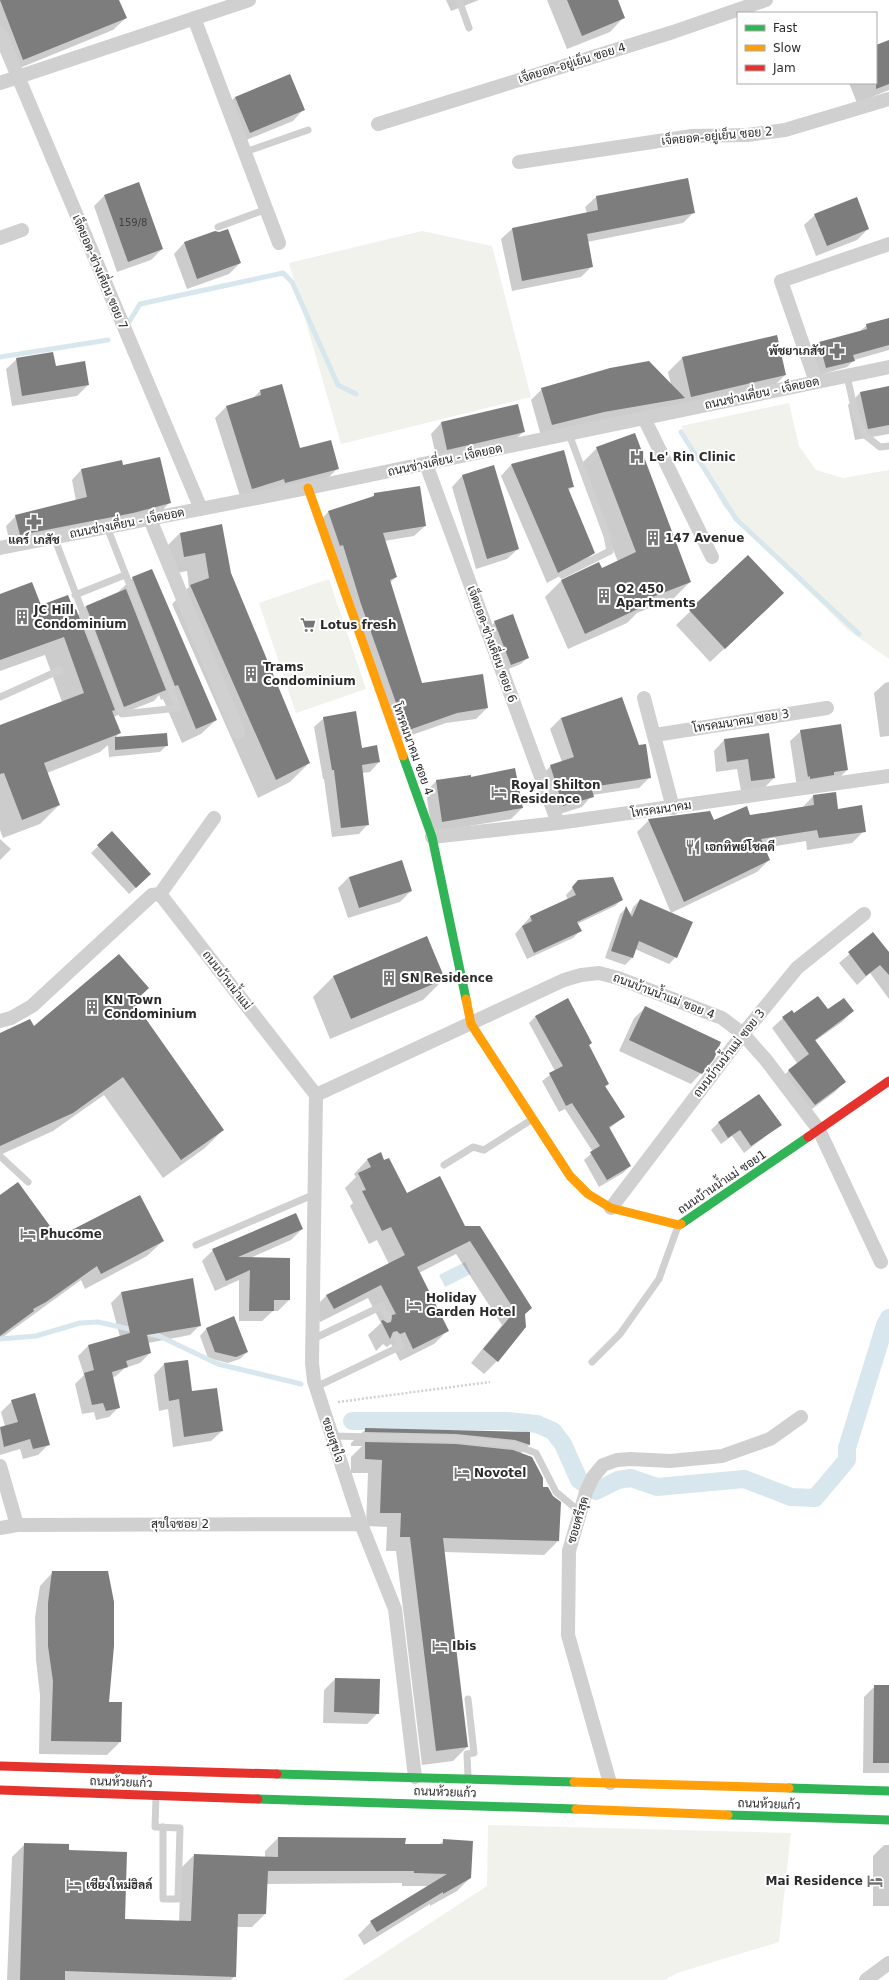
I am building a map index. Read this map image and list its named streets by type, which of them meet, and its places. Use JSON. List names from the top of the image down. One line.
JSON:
{"streets":{"main road":["โทรคมนาคม ซอย 4","ถนนบ้านน้ำแม่ ซอย1","ถนนห้วยแก้ว"],"street":["เจ็ดยอด-อยู่เย็น ซอย 4","เจ็ดยอด-อยู่เย็น ซอย 2","เจ็ดยอด-ช่างเคี่ยน ซอย 7","ถนนช่างเคี่ยน - เจ็ดยอด","เจ็ดยอด-ช่างเคี่ยน ซอย 6","โทรคมนาคม ซอย 3","โทรคมนาคม","ถนนบ้านน้ำแม่","ถนนบ้านน้ำแม่ ซอย 4","ถนนบ้านน้ำแม่ ซอย 3","ซอยสุขใจ","ซอยศรีสุด","สุขใจซอย 2"]},"crossings":[["เจ็ดยอด-ช่างเคี่ยน ซอย 7","ถนนช่างเคี่ยน - เจ็ดยอด"],["ถนนช่างเคี่ยน - เจ็ดยอด","เจ็ดยอด-ช่างเคี่ยน ซอย 6"],["ถนนช่างเคี่ยน - เจ็ดยอด","โทรคมนาคม ซอย 4"],["เจ็ดยอด-ช่างเคี่ยน ซอย 6","โทรคมนาคม"],["โทรคมนาคม ซอย 4","โทรคมนาคม"],["โทรคมนาคม ซอย 4","ถนนบ้านน้ำแม่ ซอย 4"],["โทรคมนาคม ซอย 4","ถนนบ้านน้ำแม่ ซอย1"],["ถนนบ้านน้ำแม่","ซอยสุขใจ"],["ถนนบ้านน้ำแม่ ซอย 4","ถนนบ้านน้ำแม่ ซอย 3"],["ถนนบ้านน้ำแม่ ซอย 4","ถนนบ้านน้ำแม่ ซอย1"],["ถนนบ้านน้ำแม่ ซอย 3","ถนนบ้านน้ำแม่ ซอย1"],["ซอยสุขใจ","สุขใจซอย 2"],["ซอยสุขใจ","ถนนห้วยแก้ว"],["ซอยศรีสุด","ถนนห้วยแก้ว"]],"places":{"pharmacy":["พัชยาเภสัช","แคร์ เภสัช"],"hospital":["Le' Rin Clinic"],"building":["147 Avenue","O2 450 Apartments","JC Hill Condominium","Trams Condominium","SN Residence","KN Town Condominium"],"supermarket":["Lotus fresh"],"hotel":["Royal Shilton Residence","Phucome","Holiday Garden Hotel","Novotel","Ibis","Mai Residence","เชียงใหม่ฮิลล์"],"restaurant":["เอกทิพย์โชคดี"]},"house_numbers":["159/8"],"legend":["Fast","Slow","Jam"]}
